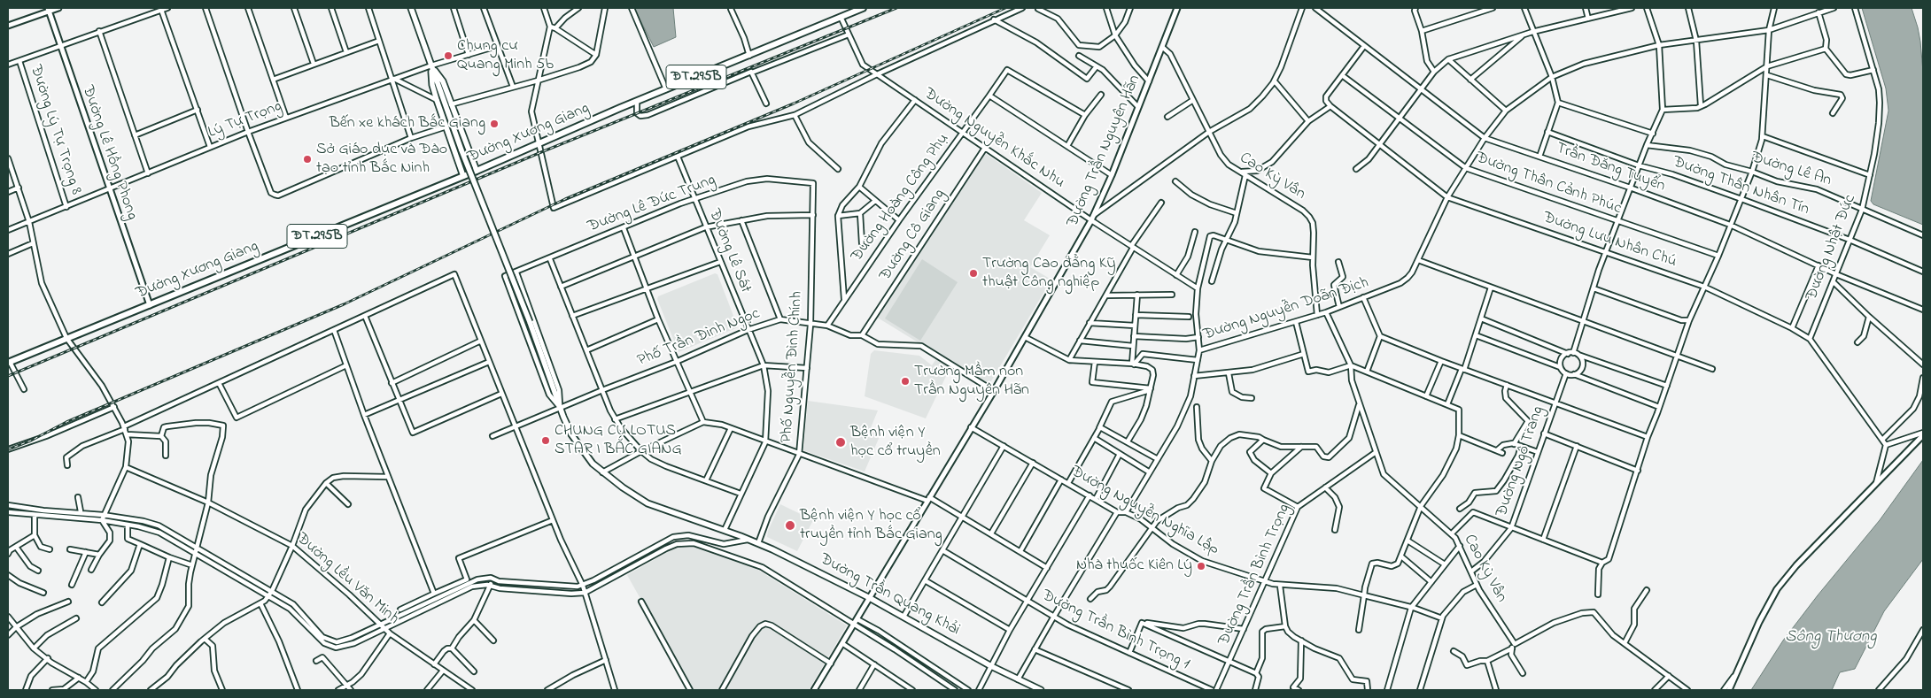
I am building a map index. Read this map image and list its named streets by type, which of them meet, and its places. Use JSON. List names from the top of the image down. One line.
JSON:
{"streets":{"main road":["ĐT.295B","Đường Xương Giang","Đường Trần Quang Khải"],"street":["Lý Tự Trọng","Đường Lý Tự Trọng 8","Đường Nguyễn Khắc Nhu","Đường Trần Nguyên Hãn","Đường Lê Hồng Phong","Trần Đăng Tuyển","Đường Lê An","Cao Kỳ Vân","Đường Thân Cảnh Phúc","Đường Thân Nhân Tín","Đường Hoàng Công Phụ","Đường Lê Đức Trung","Đường Cô Giang","Đường Lưu Nhân Chú","Đường Nhật Đức","Đường Lê Sát","Đường Nguyễn Doãn Địch","Phố Trần Đình Ngọc","Phố Nguyễn Đình Chính","Đường Ngô Trang","Đường Nguyễn Nghĩa Lập","Đường Trần Bình Trọng","Đường Lều Văn Minh","Đường Trần Bình Trọng 1"]},"crossings":[["Lý Tự Trọng","Đường Lý Tự Trọng 8"],["Lý Tự Trọng","Đường Lê Hồng Phong"],["Đường Xương Giang","Đường Nguyễn Khắc Nhu"],["Đường Xương Giang","Đường Lê Hồng Phong"],["Đường Nguyễn Khắc Nhu","Đường Trần Nguyên Hãn"],["Đường Nguyễn Khắc Nhu","Đường Hoàng Công Phụ"],["Đường Nguyễn Khắc Nhu","Đường Cô Giang"],["Đường Trần Nguyên Hãn","Cao Kỳ Vân"],["Đường Trần Nguyên Hãn","Phố Trần Đình Ngọc"],["Đường Trần Nguyên Hãn","Đường Nguyễn Nghĩa Lập"],["Đường Trần Nguyên Hãn","Đường Trần Quang Khải"],["Trần Đăng Tuyển","Đường Nhật Đức"],["Trần Đăng Tuyển","Đường Nguyễn Doãn Địch"],["Đường Lê An","Đường Nhật Đức"],["Cao Kỳ Vân","Đường Nguyễn Doãn Địch"],["Cao Kỳ Vân","Đường Ngô Trang"],["Cao Kỳ Vân","Đường Trần Bình Trọng"],["Đường Thân Cảnh Phúc","Đường Nguyễn Doãn Địch"],["Đường Thân Nhân Tín","Đường Nhật Đức"],["Đường Hoàng Công Phụ","Phố Trần Đình Ngọc"],["Đường Lê Đức Trung","Đường Lê Sát"],["Đường Lê Đức Trung","Phố Nguyễn Đình Chính"],["Đường Lê Đức Trung","Đường Trần Quang Khải"],["Đường Cô Giang","Phố Trần Đình Ngọc"],["Đường Lưu Nhân Chú","Đường Nhật Đức"],["Đường Lưu Nhân Chú","Đường Nguyễn Doãn Địch"],["Đường Lê Sát","Phố Trần Đình Ngọc"],["Đường Lê Sát","Đường Trần Quang Khải"],["Phố Trần Đình Ngọc","Phố Nguyễn Đình Chính"],["Phố Trần Đình Ngọc","Đường Trần Quang Khải"],["Phố Nguyễn Đình Chính","Đường Trần Quang Khải"],["Đường Nguyễn Nghĩa Lập","Đường Trần Bình Trọng"]],"water":["Sông Thương"],"places":["Chung cư Quang Minh 5b","Bến xe khách Bắc Giang","Sở Giáo dục và Đào tạo tỉnh Bắc Ninh","Trường Cao đẳng Kỹ thuật Công nghiệp","Trường Mầm non Trần Nguyên Hãn","CHUNG CƯ LOTUS STAR I BẮC GIANG","Bệnh viện Y học cổ truyền","Bệnh viện Y học cổ truyền tỉnh Bắc Giang","Nhà thuốc Kiên Lý"]}
